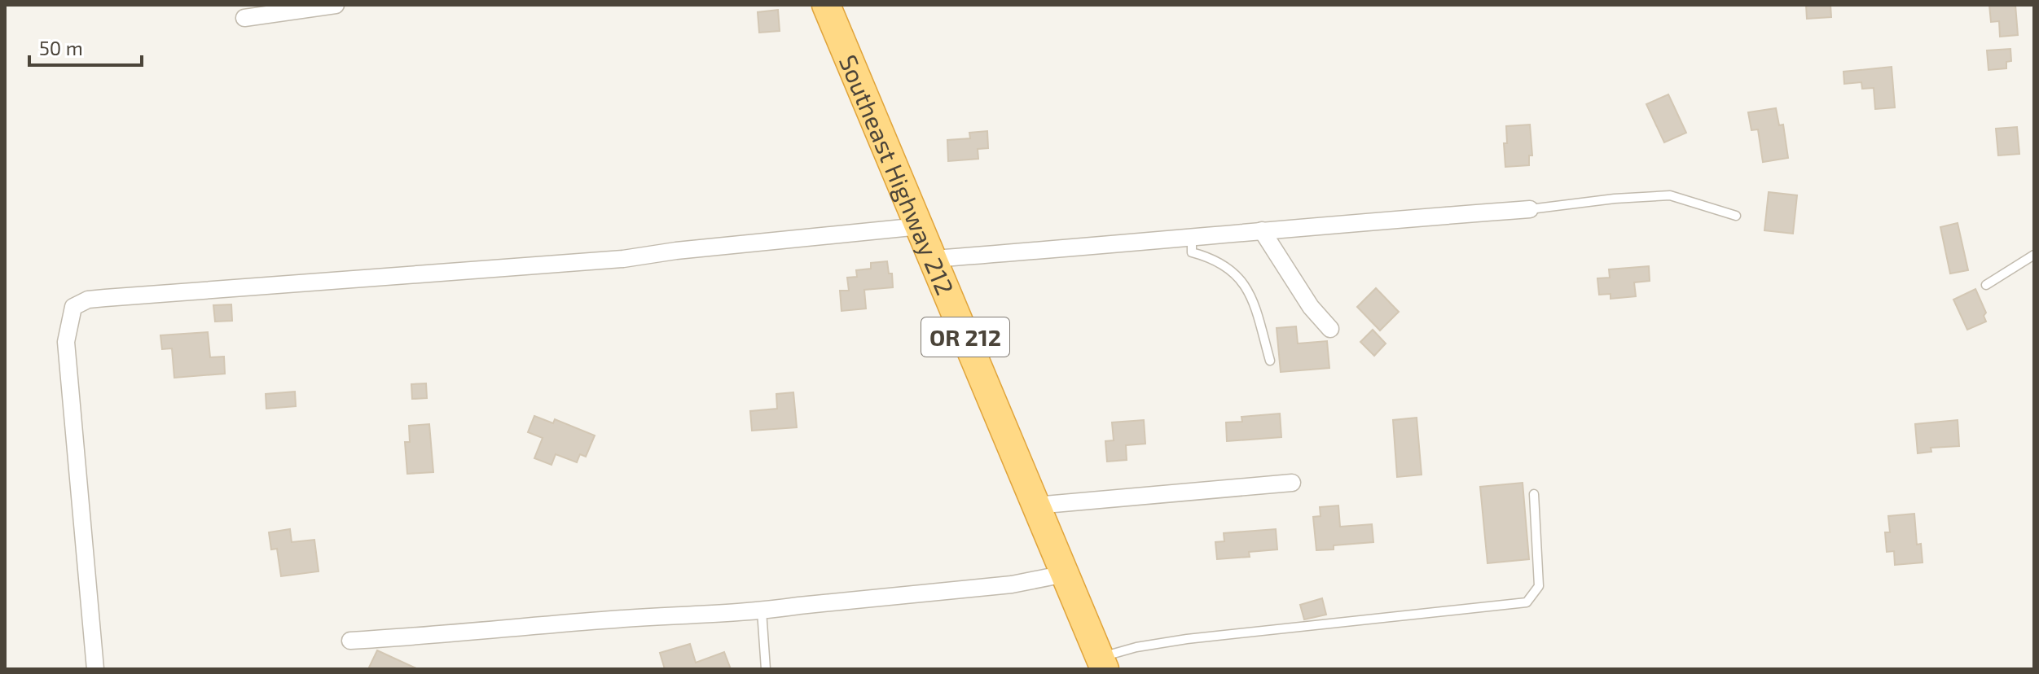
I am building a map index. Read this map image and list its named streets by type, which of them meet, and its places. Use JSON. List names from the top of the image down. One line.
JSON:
{"streets":{"highway":["Southeast Highway 212","OR 212"]},"scale_bar":"50 m"}
